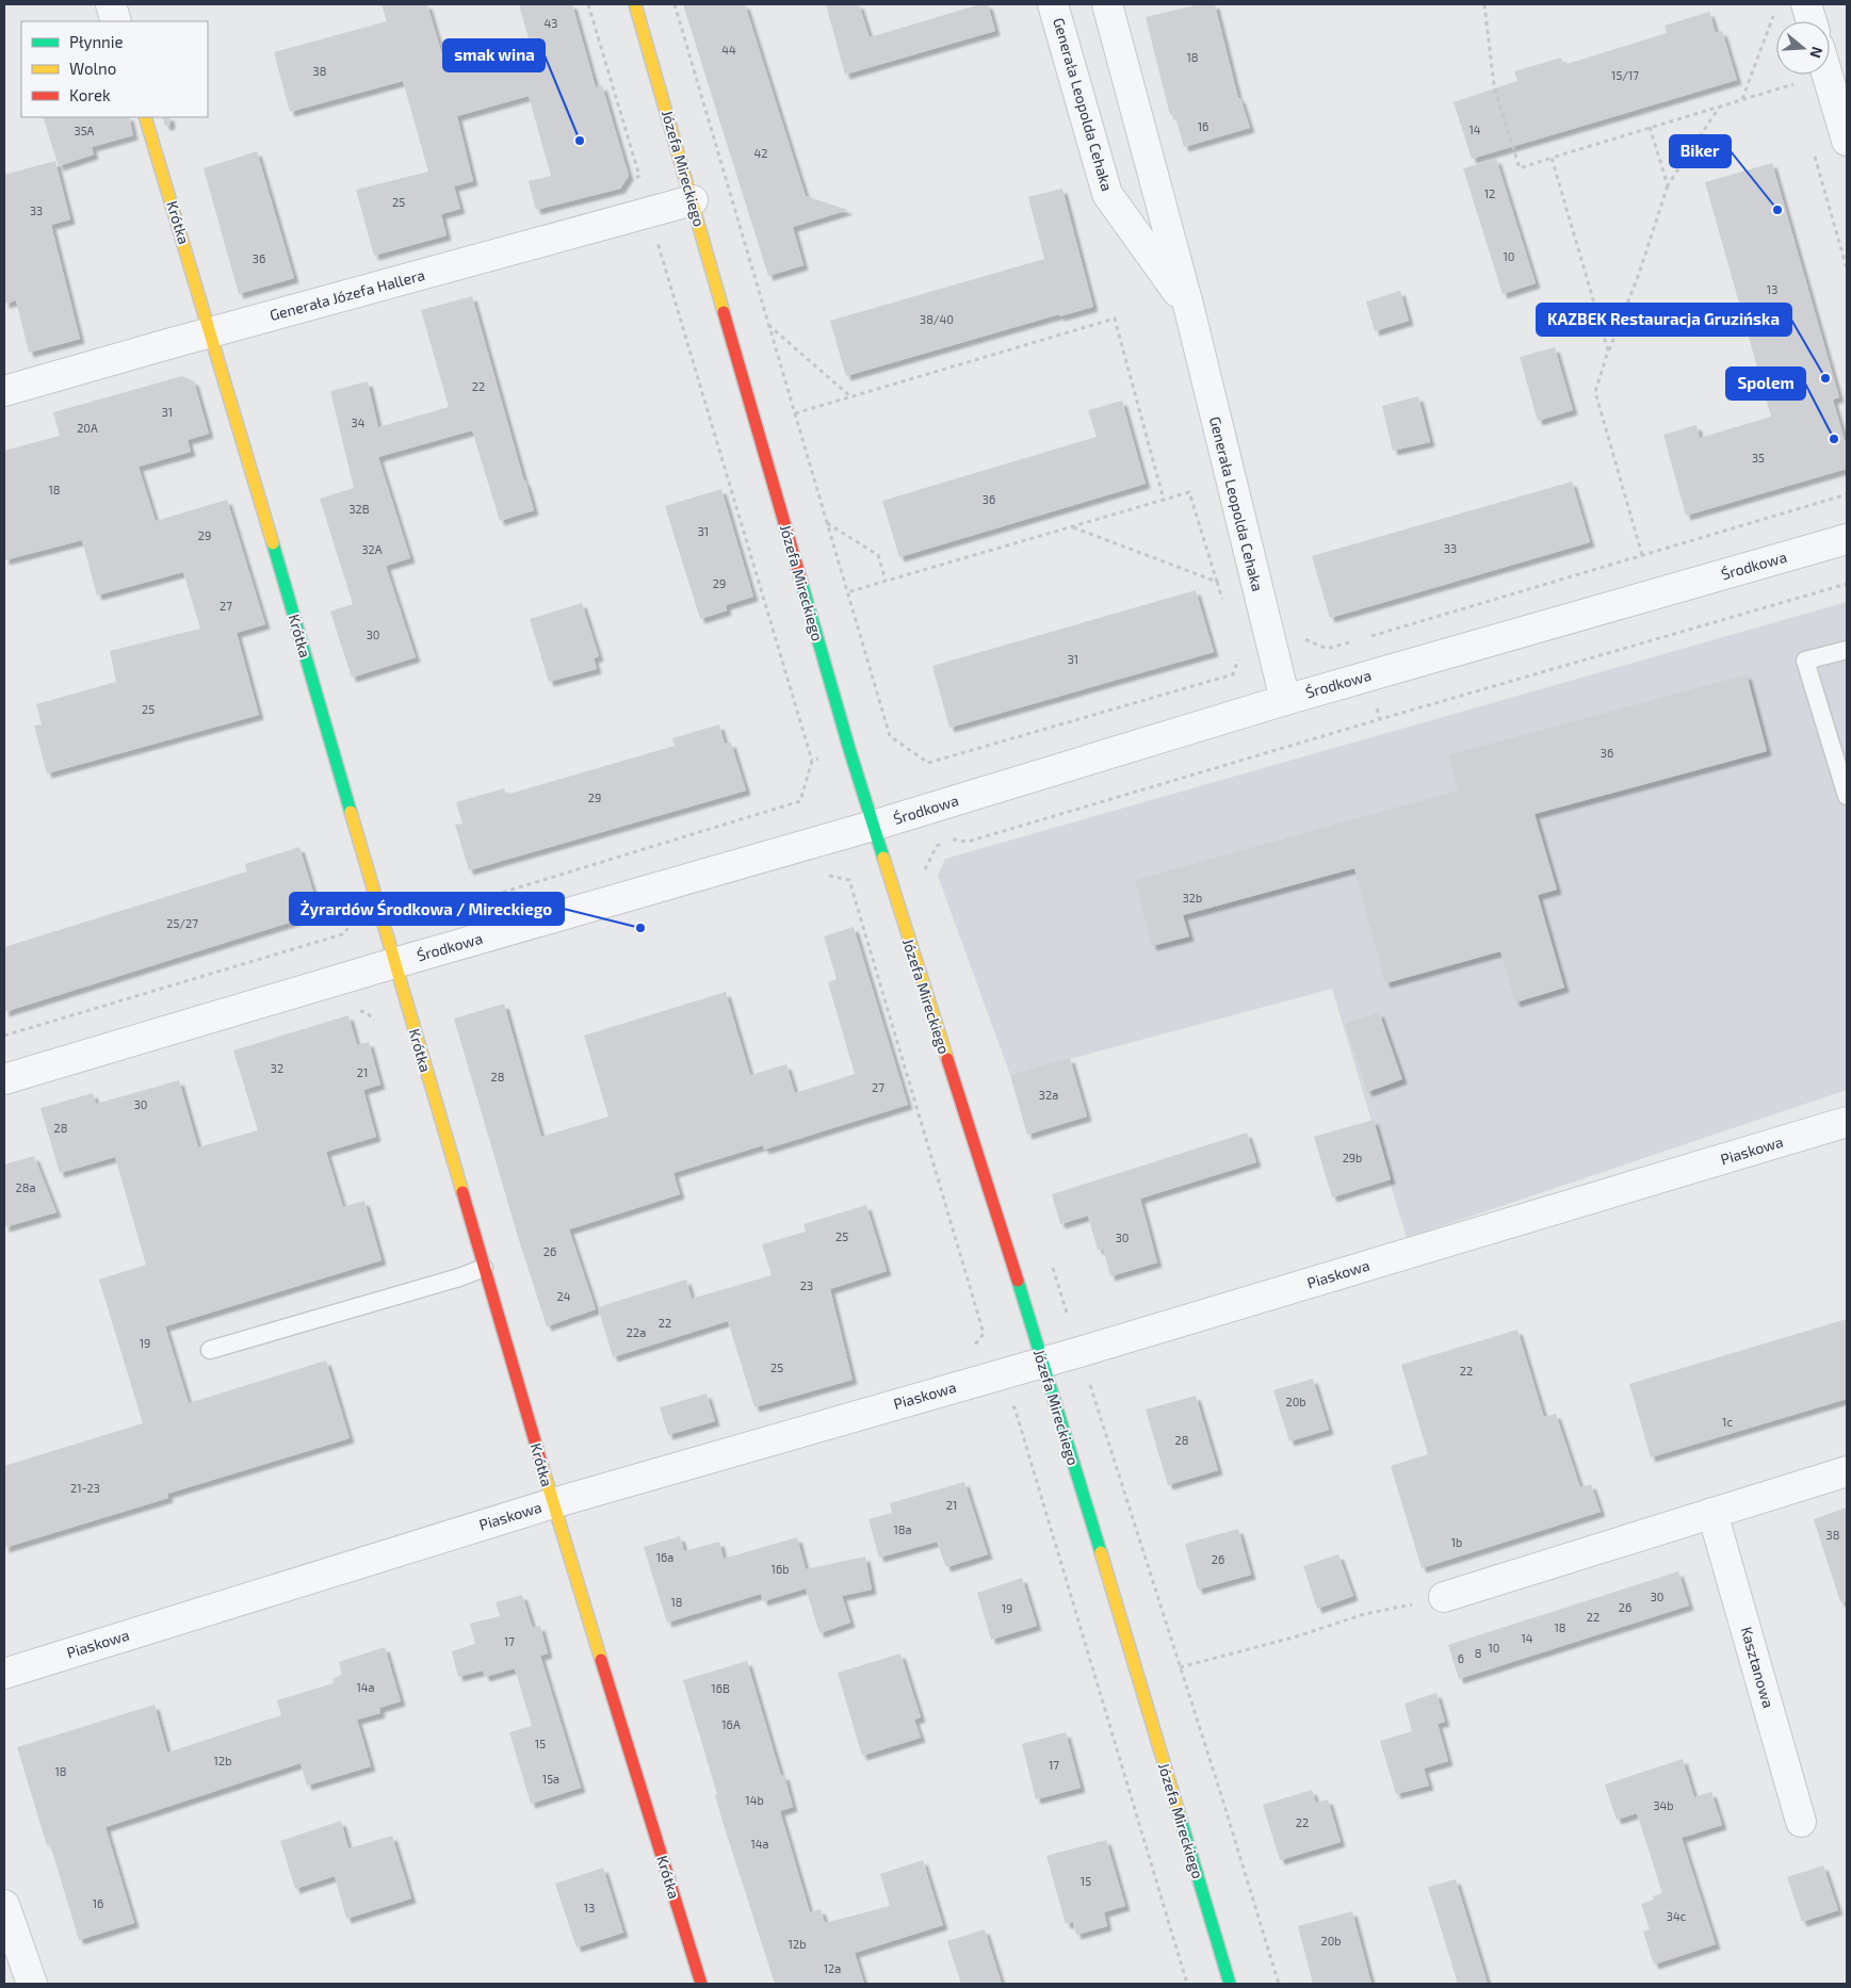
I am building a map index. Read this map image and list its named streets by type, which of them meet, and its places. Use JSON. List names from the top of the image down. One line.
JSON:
{"streets":{"street":["Generała Leopolda Cehaka","Józefa Mireckiego","Krótka","Generała Józefa Hallera","Środkowa","Piaskowa","Kasztanowa"]},"crossings":[["Generała Leopolda Cehaka","Środkowa"],["Józefa Mireckiego","Generała Józefa Hallera"],["Józefa Mireckiego","Środkowa"],["Józefa Mireckiego","Piaskowa"],["Krótka","Generała Józefa Hallera"],["Krótka","Środkowa"],["Krótka","Piaskowa"]],"places":["smak wina","Biker","KAZBEK Restauracja Gruzińska","Spolem","Żyrardów Środkowa / Mireckiego"],"house_numbers":["43","44","18","38","15/17","16","14","35A","42","12","25","33","10","36","13","38/40","22","31","34","20A","35","18","36","32B","31","29","33","32A","29","27","30","31","25","36","29","32b","25/27","32","21","28","27","32a","30","28","29b","28a","25","30","26","23","24","22","22a","19","25","22","20b","1c","28","21-23","21","18a","38","1b","16a","26","16b","30","18","26","19","22","18","14","17","10","8","6","14a","16B","16A","15","12b","17","18","15a","14b","34b","22","14a","15","16","13","34c","20b","12b","12a"],"legend":["Płynnie","Wolno","Korek"],"north":"right"}
